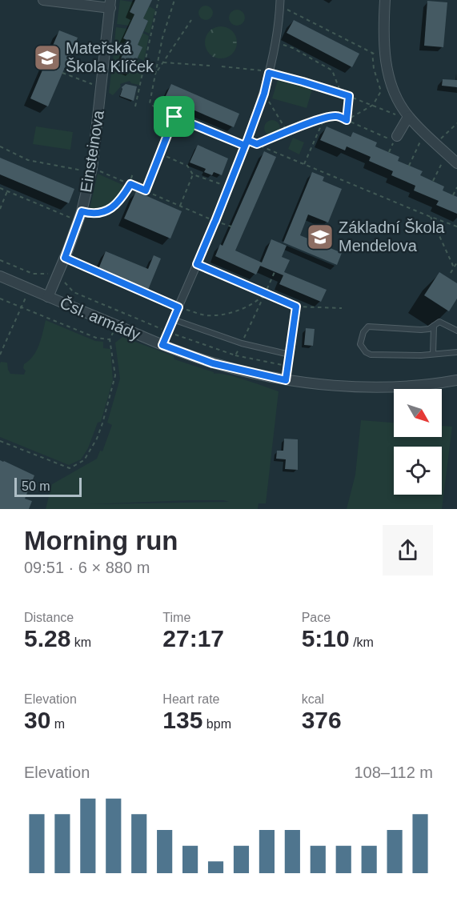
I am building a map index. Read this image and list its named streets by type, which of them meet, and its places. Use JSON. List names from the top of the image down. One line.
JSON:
{"streets":{"street":["Einsteinova","Čsl. armády"]},"crossings":[["Einsteinova","Čsl. armády"]],"places":{"school or university":["Mateřská Škola Klíček","Základní Škola Mendelova"]},"scale_bar":"50 m","north":"bottom right","page":{"scale":"50 m","heading":["Morning run","09:51 · 6 × 880 m"],"stats":[["Distance","5.28 km"],["Time","27:17"],["Pace","5:10 /km"],["Elevation","30 m"],["Heart rate","135 bpm"],["kcal","376"]],"chart":["Elevation","108–112 m"]}}
